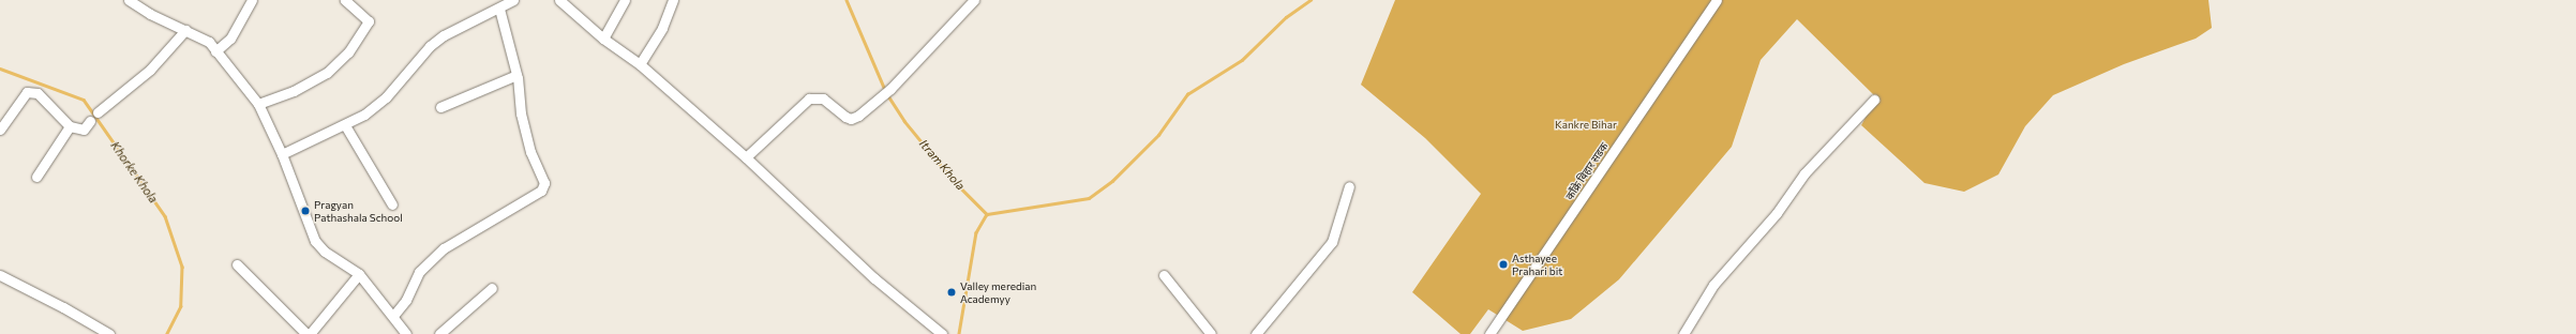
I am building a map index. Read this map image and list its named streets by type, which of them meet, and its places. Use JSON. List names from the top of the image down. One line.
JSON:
{"streets":{"street":["काँक्रे बिहार सडक"]},"water":["Itram Khola","Khorke Khola"],"parks":["Kankre Bihar"],"places":["Pragyan Pathashala School","Asthayee Prahari bit","Valley meredian Academyy"]}
